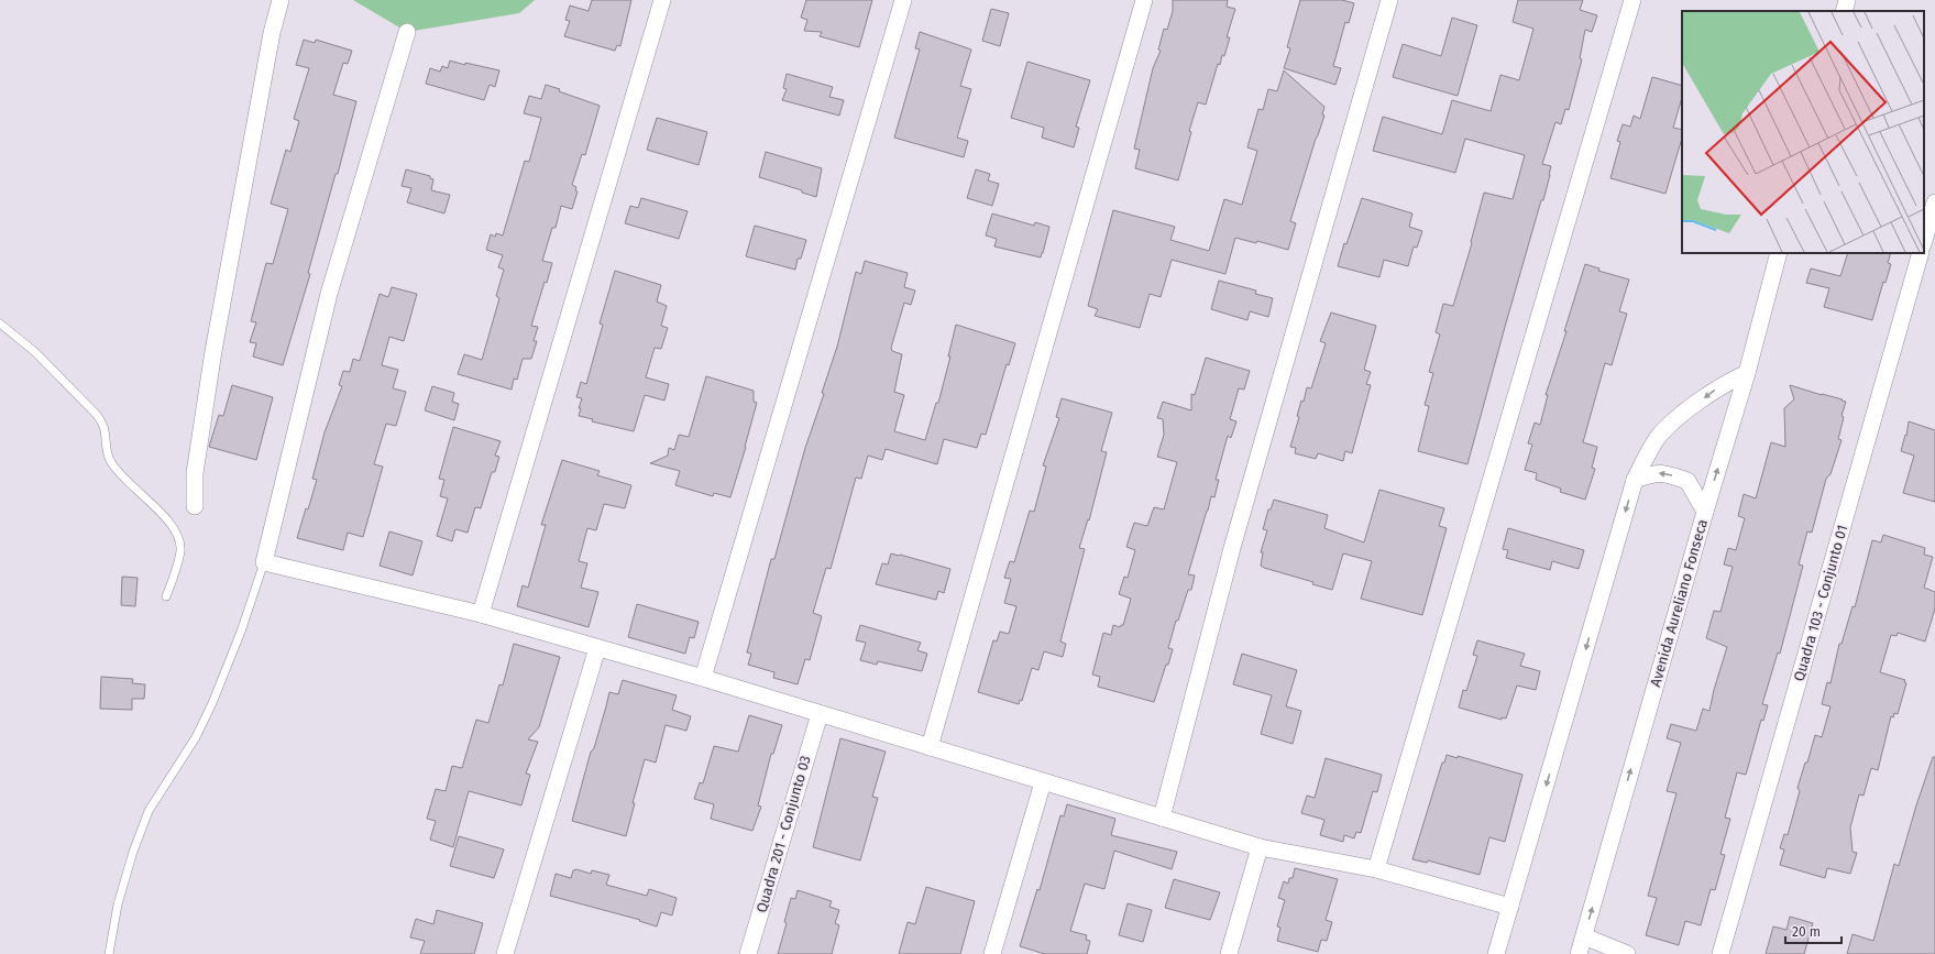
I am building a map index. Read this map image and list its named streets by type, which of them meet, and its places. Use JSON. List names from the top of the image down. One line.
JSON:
{"streets":{"street":["Avenida Aureliano Fonseca","Quadra 103 - Conjunto 01","Quadra 201 - Conjunto 03"]},"scale_bar":"20 m"}
